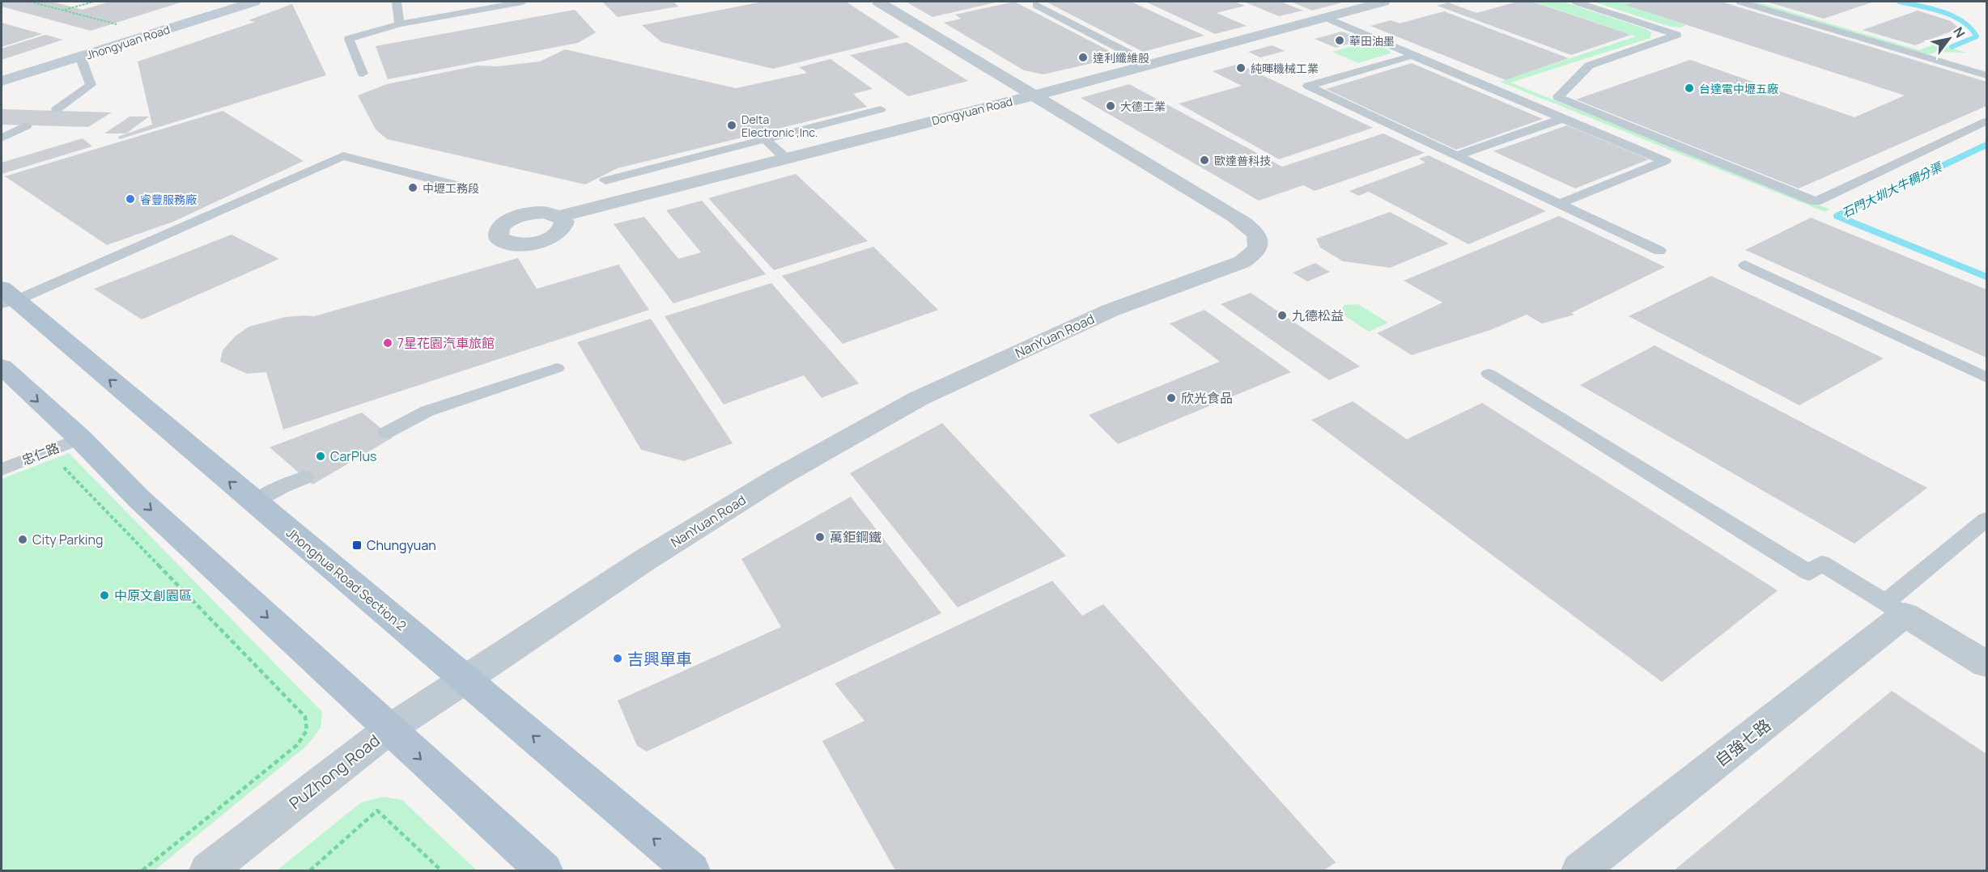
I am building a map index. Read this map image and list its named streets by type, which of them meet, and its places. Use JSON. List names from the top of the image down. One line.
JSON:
{"streets":{"main road":["Jhongyuan Road","Jhonghua Road Section 2"],"street":["Dongyuan Road","NanYuan Road","自強七路","PuZhong Road"],"lane":["忠仁路"]},"crossings":[["Dongyuan Road","NanYuan Road"],["NanYuan Road","Jhonghua Road Section 2"],["NanYuan Road","PuZhong Road"],["Jhonghua Road Section 2","PuZhong Road"]],"water":["石門大圳大牛稠分渠"],"places":{"other":["華田油墨","達利纖維股","純暉機械工業","台達電中壢五廠","大德工業","Delta Electronic ,Inc.","歐達普科技","中壢工務段","睿豐服務廠","九德松益","7星花園汽車旅館","欣光食品","CarPlus","萬鉅鋼鐵","City Parking","中原文創園區","吉興單車"],"transit":["Chungyuan"]},"north":"top right"}
